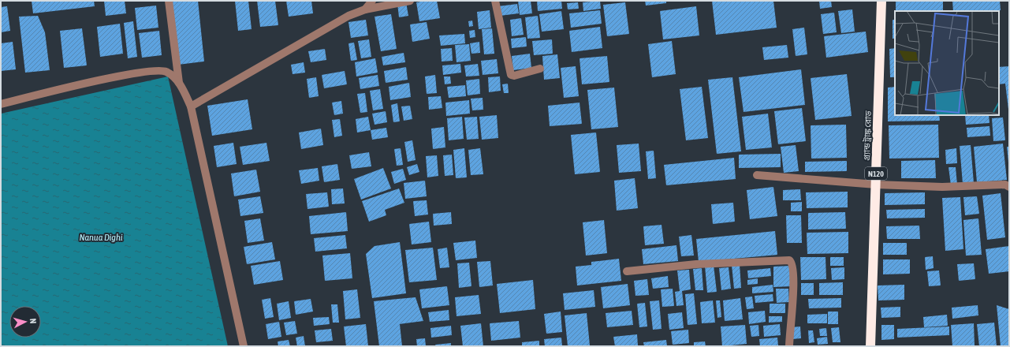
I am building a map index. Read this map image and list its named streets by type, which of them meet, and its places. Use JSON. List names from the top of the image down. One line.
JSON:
{"streets":{"highway":["গ্র্যান্ড ট্রাঙ্ক রোড","N120"]},"water":["Nanua Dighi"],"north":"right"}
